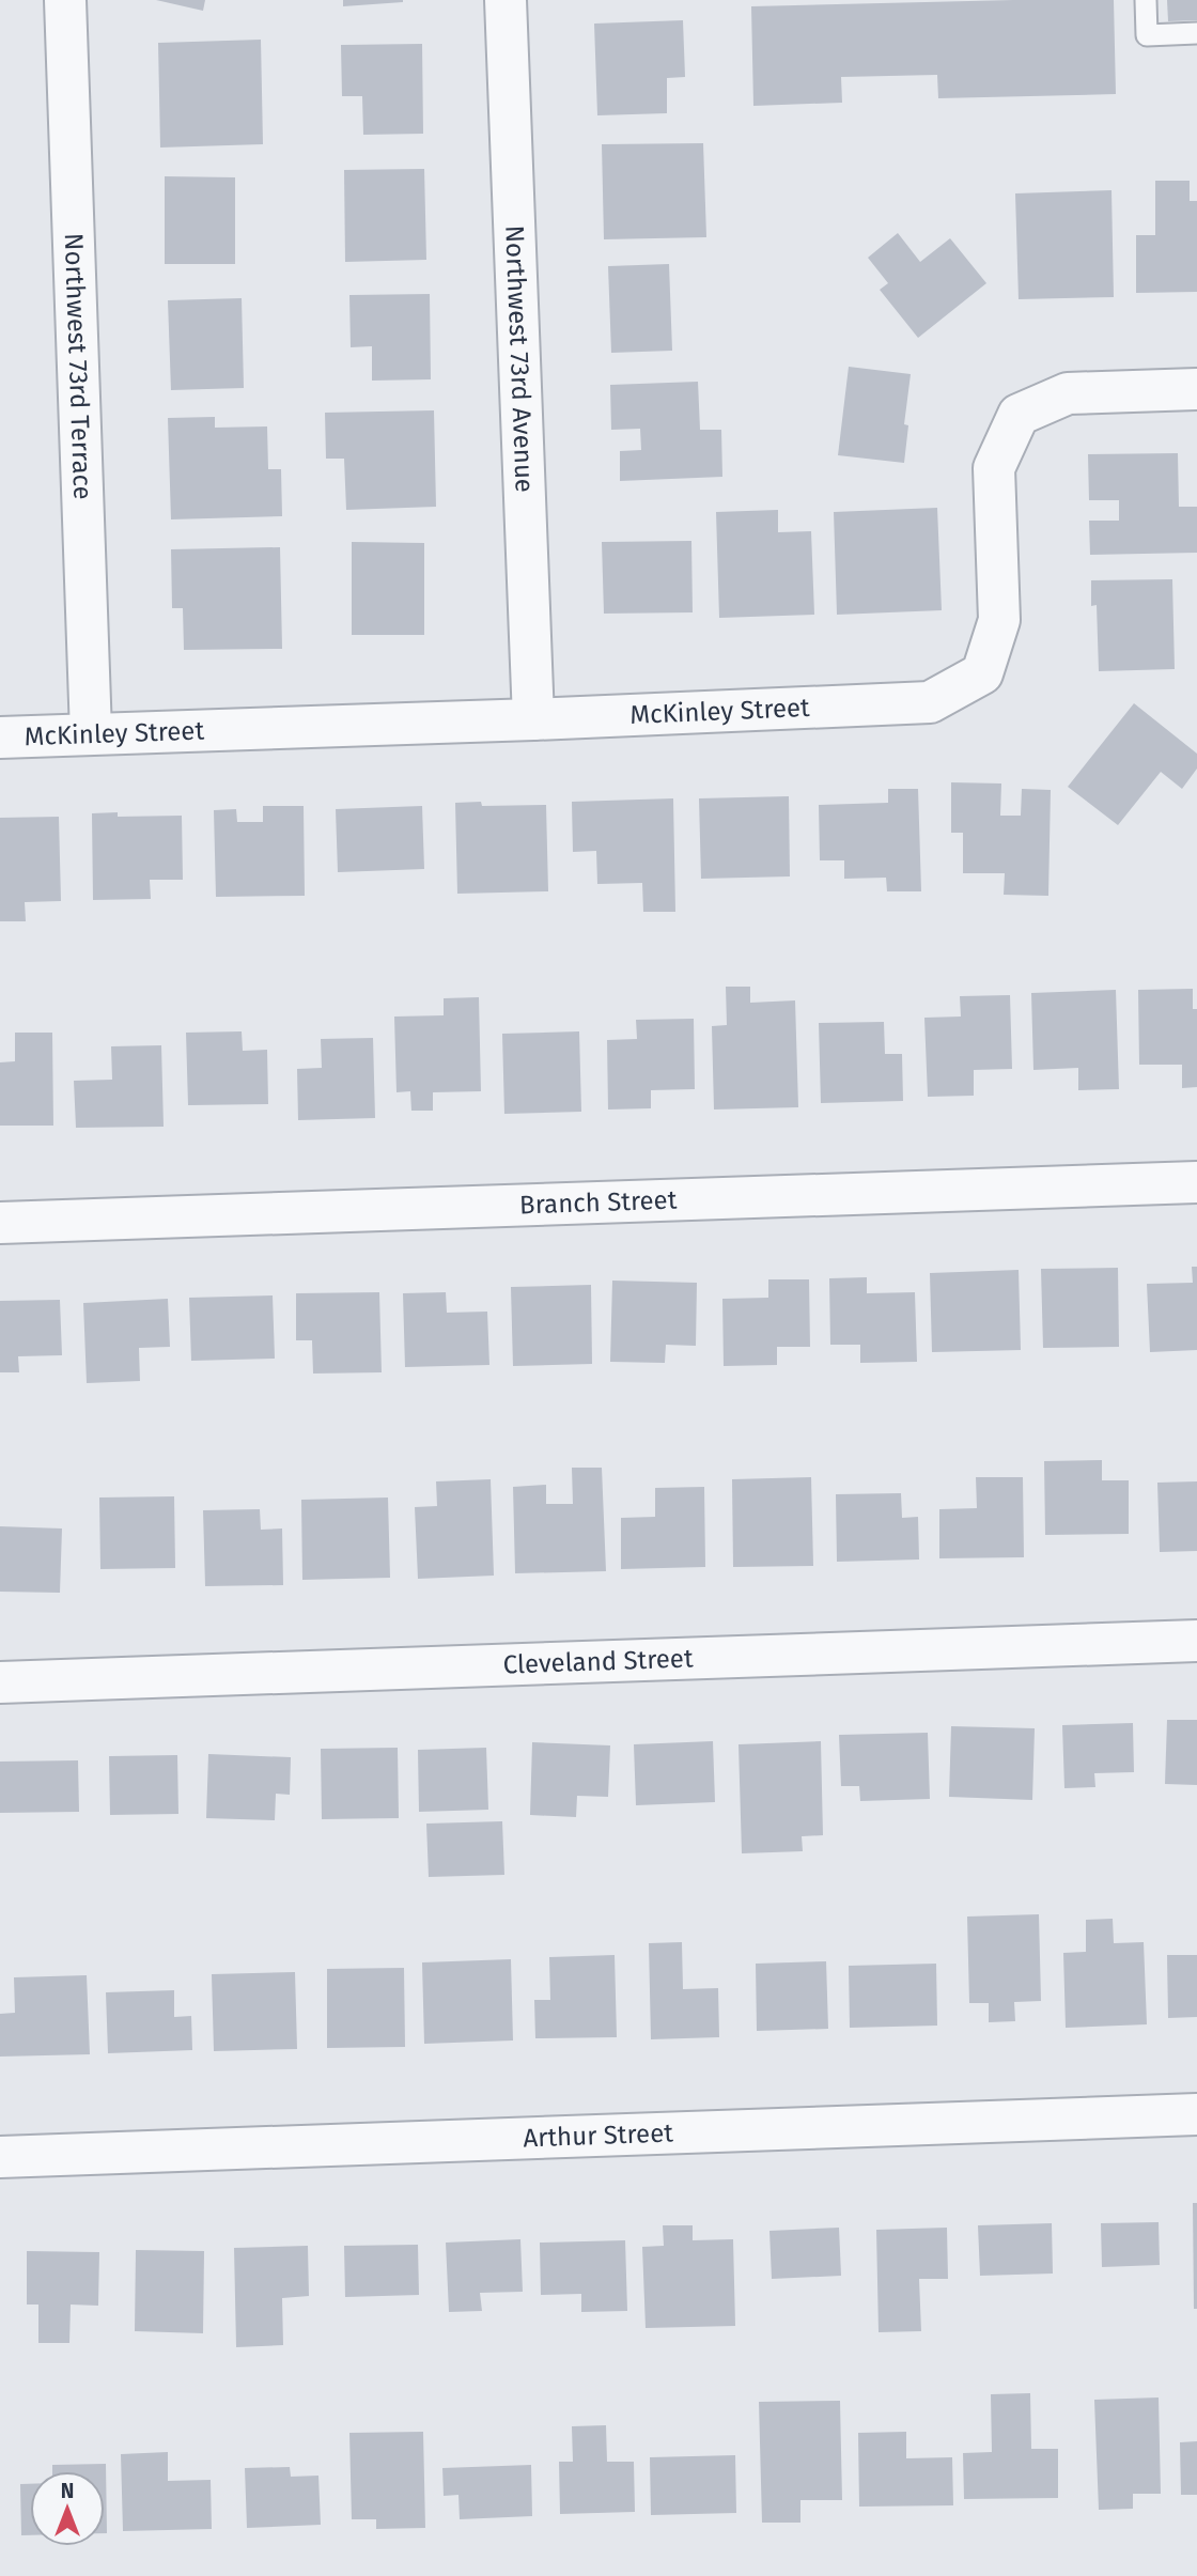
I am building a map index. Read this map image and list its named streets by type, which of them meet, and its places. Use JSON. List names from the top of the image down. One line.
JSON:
{"streets":{"street":["Northwest 73rd Avenue","Northwest 73rd Terrace","McKinley Street","Branch Street","Cleveland Street","Arthur Street"]},"crossings":[["Northwest 73rd Avenue","McKinley Street"],["Northwest 73rd Terrace","McKinley Street"]],"north":"top"}
